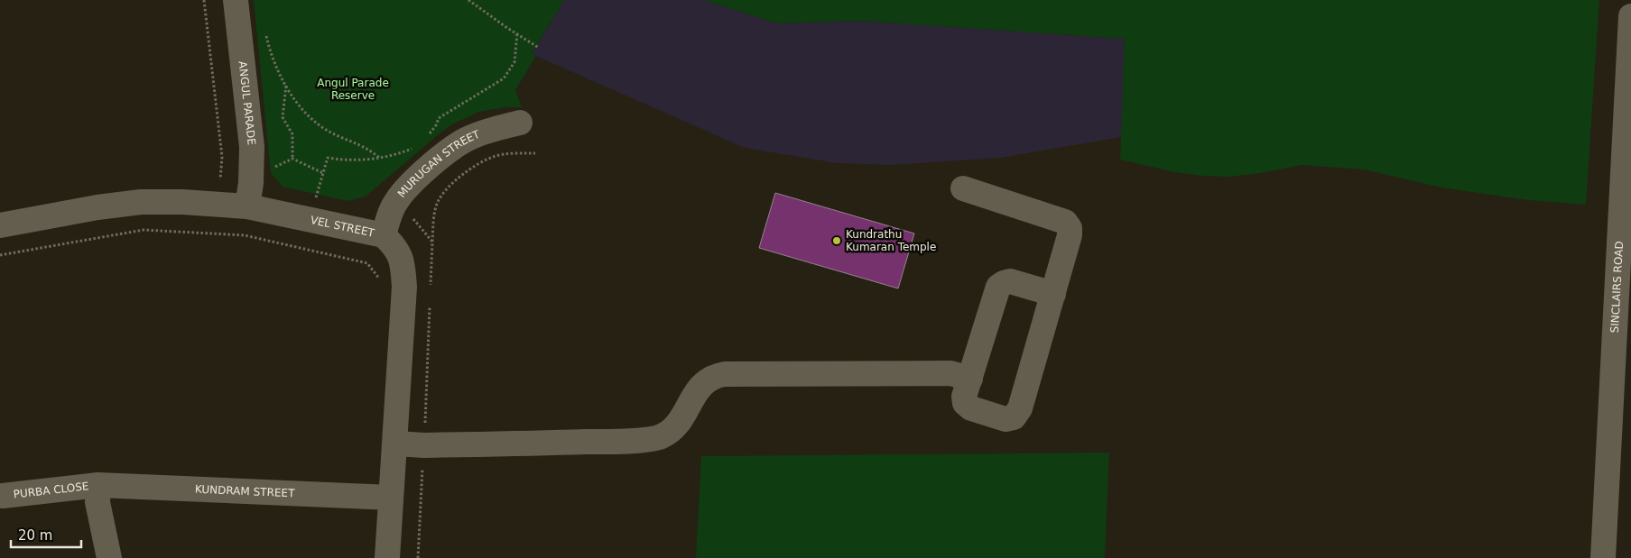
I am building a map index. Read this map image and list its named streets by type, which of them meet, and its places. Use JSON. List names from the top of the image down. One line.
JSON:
{"streets":{"street":["ANGUL PARADE","MURUGAN STREET","VEL STREET","SINCLAIRS ROAD","PURBA CLOSE","KUNDRAM STREET"]},"crossings":[["ANGUL PARADE","VEL STREET"],["MURUGAN STREET","VEL STREET"],["VEL STREET","KUNDRAM STREET"],["PURBA CLOSE","KUNDRAM STREET"]],"parks":["Angul Parade Reserve"],"places":["Kundrathu Kumaran Temple"],"scale_bar":"20 m"}
